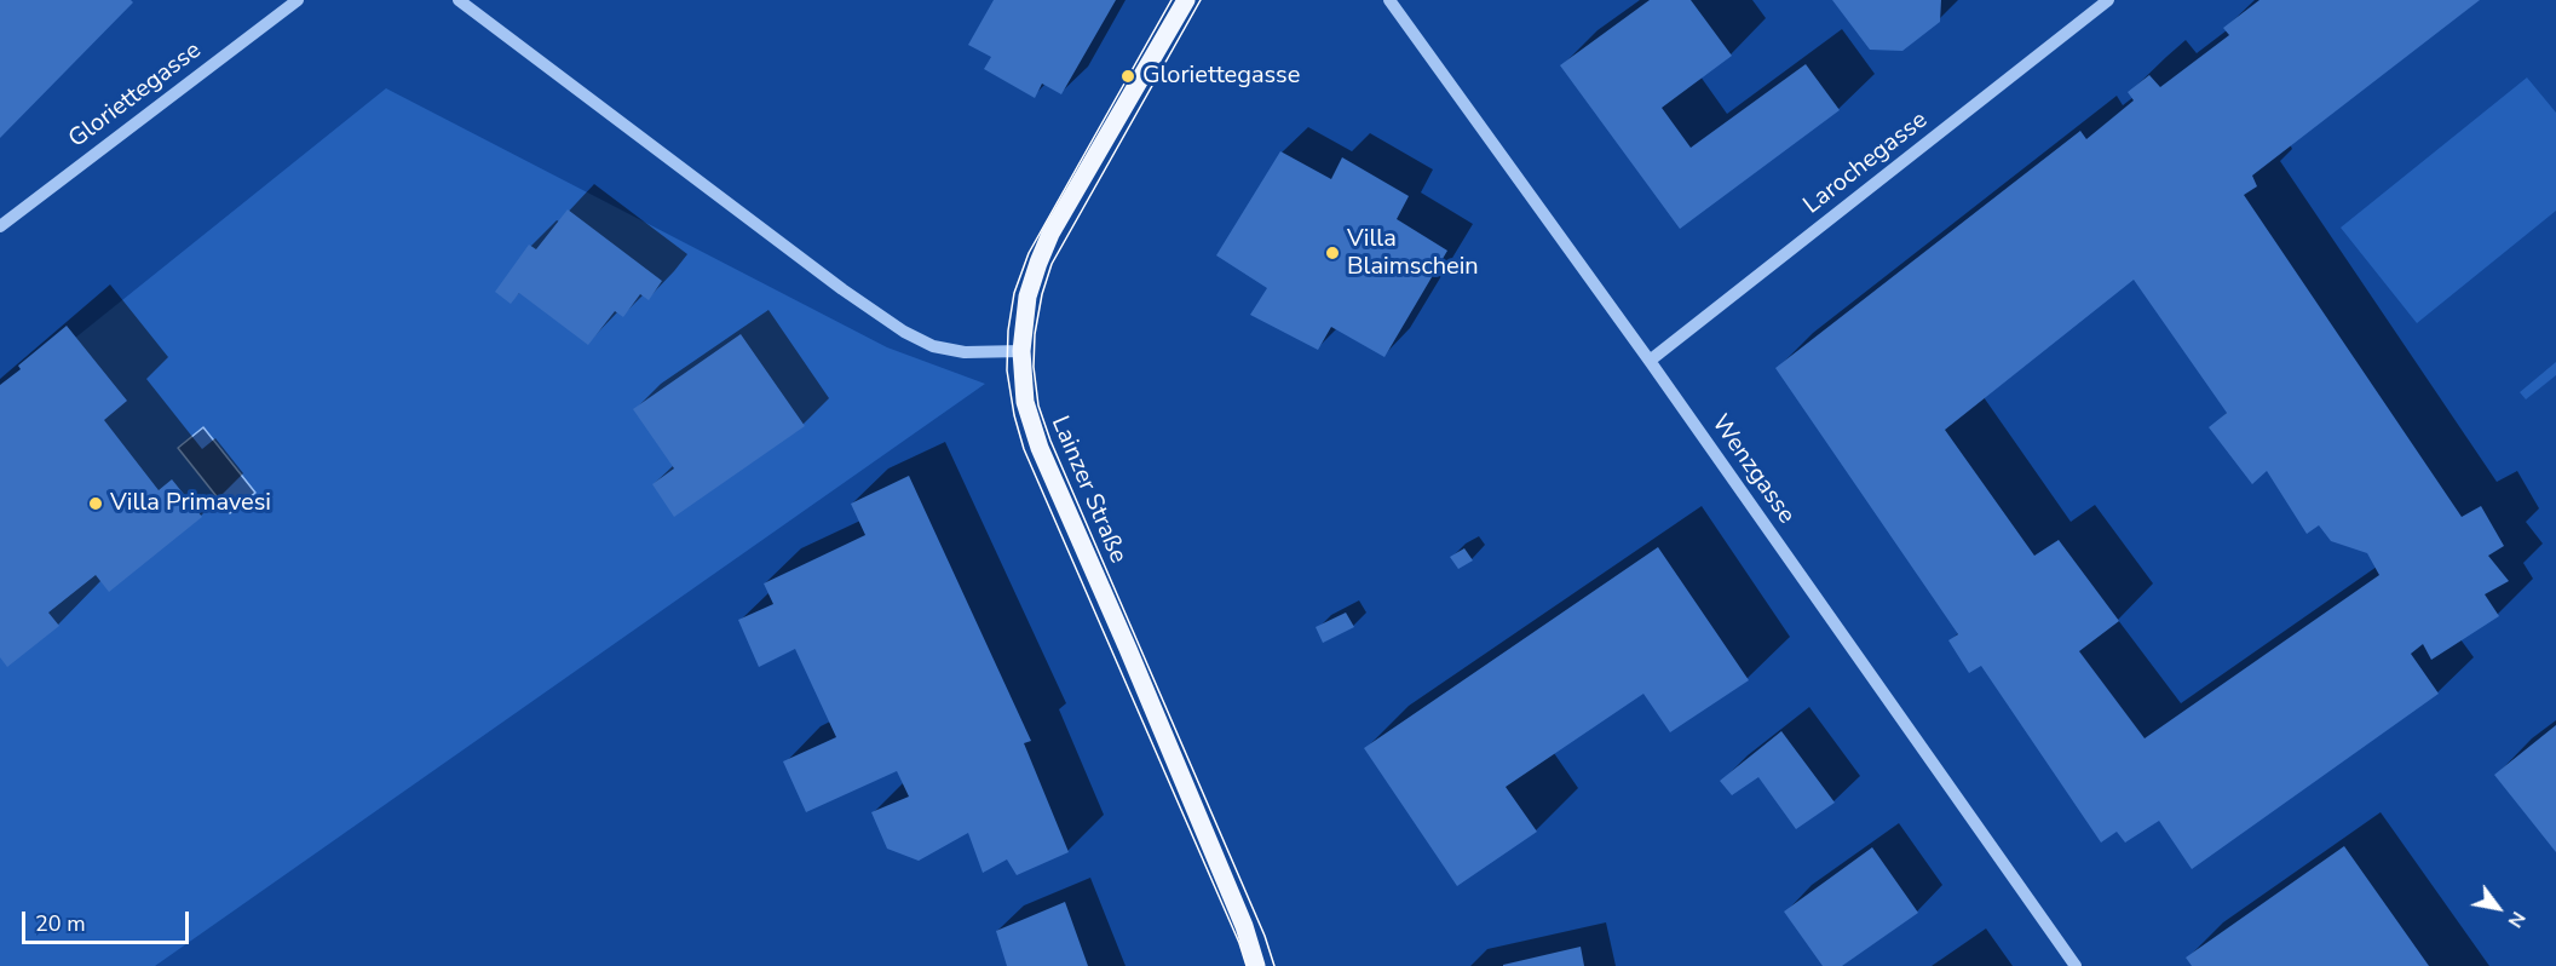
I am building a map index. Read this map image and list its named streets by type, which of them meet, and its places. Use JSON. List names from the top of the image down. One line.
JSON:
{"streets":{"main road":["Lainzer Straße"],"street":["Gloriettegasse","Larochegasse","Wenzgasse"]},"crossings":[["Larochegasse","Wenzgasse"]],"places":["Gloriettegasse","Villa Blaimschein","Villa Primavesi"],"scale_bar":"20 m","north":"bottom right"}
